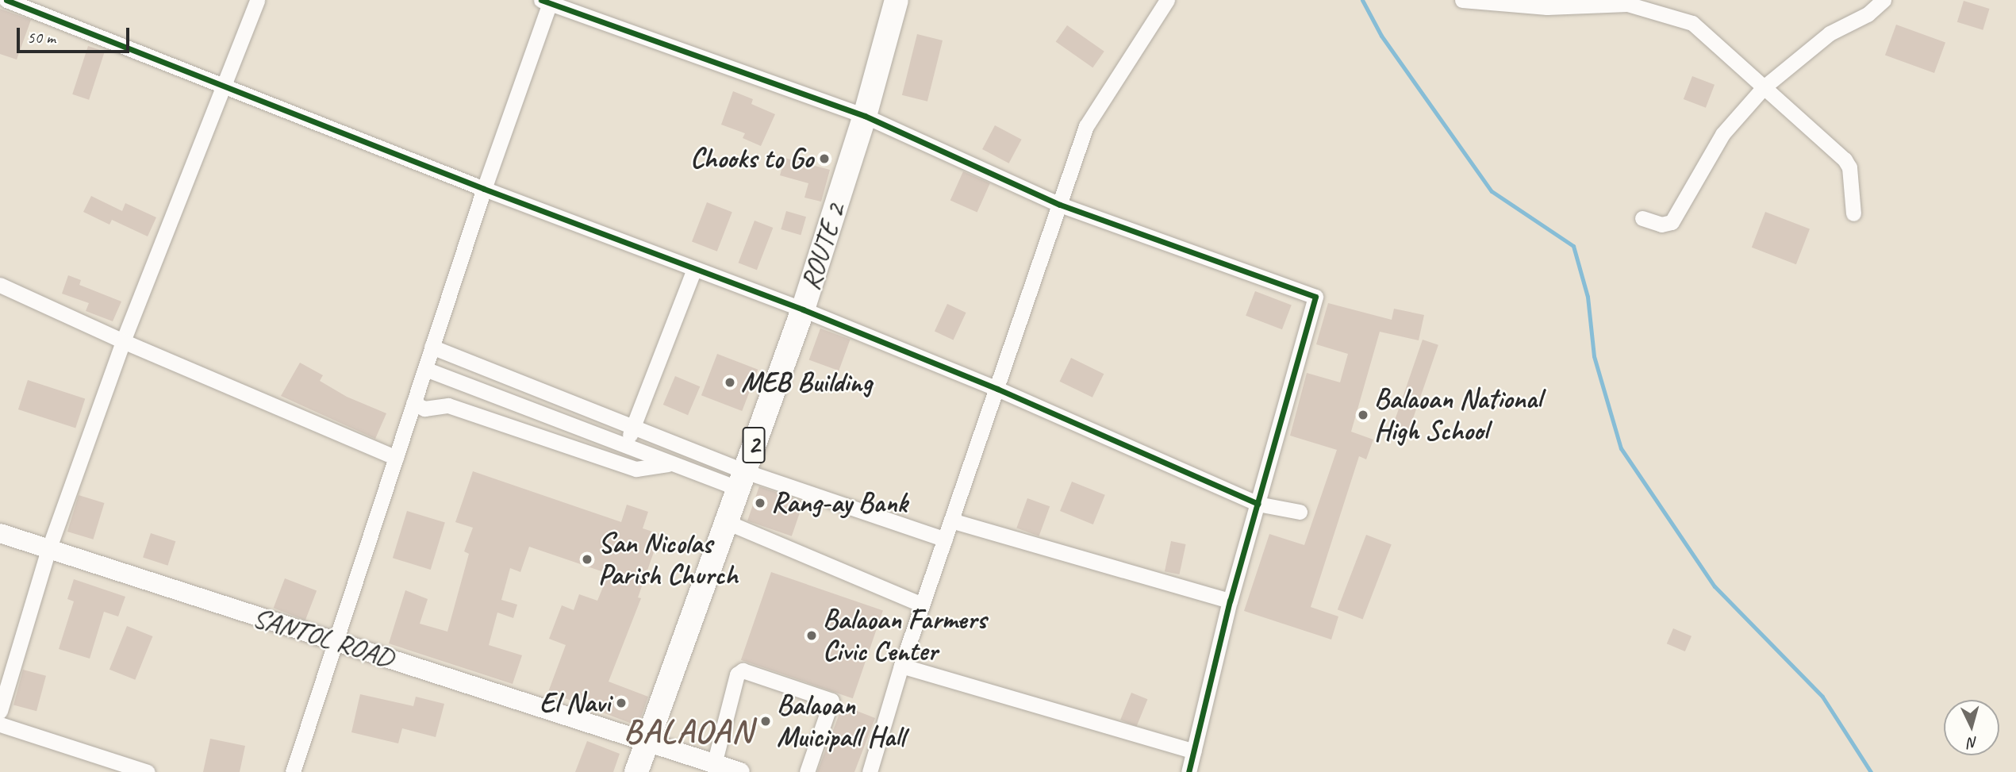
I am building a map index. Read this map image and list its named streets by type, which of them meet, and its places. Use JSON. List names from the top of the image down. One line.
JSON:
{"streets":{"highway":["ROUTE 2","2"],"main road":["SANTOL ROAD"]},"crossings":[["ROUTE 2","SANTOL ROAD"]],"districts":["BALAOAN"],"places":["Chooks to Go","MEB Building","Balaoan National High School","Rang-ay Bank","San Nicolas Parish Church","Balaoan Farmers Civic Center","El Navi","Balaoan Muicipall Hall"],"scale_bar":"50 m","north":"bottom"}
